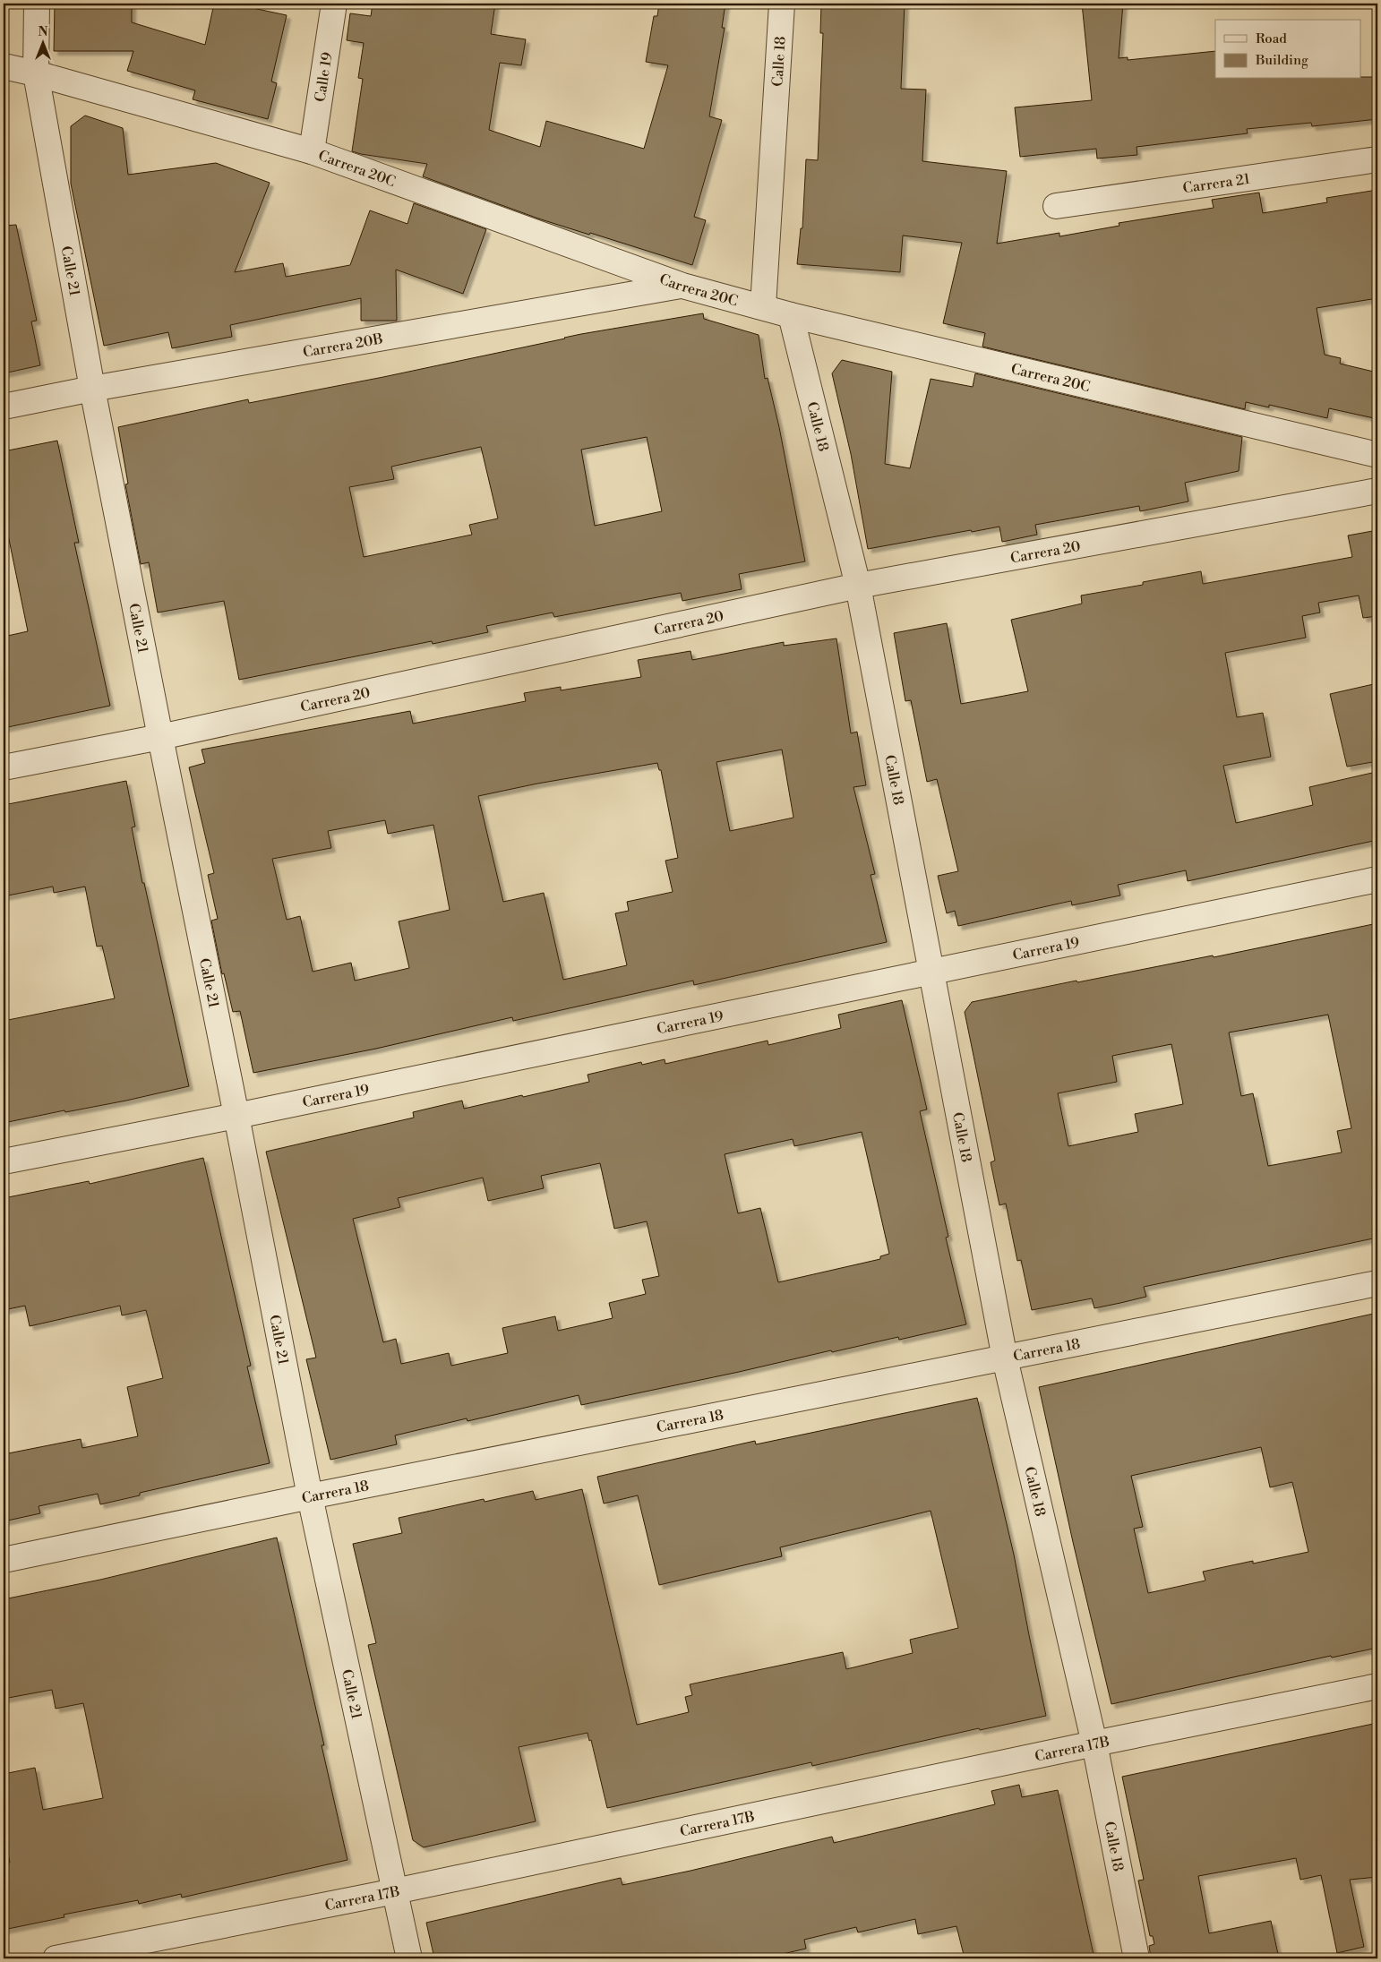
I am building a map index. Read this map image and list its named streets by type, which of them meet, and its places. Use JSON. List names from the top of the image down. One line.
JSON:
{"streets":{"street":["Calle 18","Calle 19","Carrera 20C","Carrera 21","Calle 21","Carrera 20B","Carrera 20","Carrera 19","Carrera 18","Carrera 17B"]},"crossings":[["Calle 18","Carrera 20C"],["Calle 18","Carrera 20"],["Calle 18","Carrera 19"],["Calle 18","Carrera 18"],["Calle 18","Carrera 17B"],["Calle 19","Carrera 20C"],["Carrera 20C","Calle 21"],["Carrera 20C","Carrera 20B"],["Calle 21","Carrera 20B"],["Calle 21","Carrera 20"],["Calle 21","Carrera 19"],["Calle 21","Carrera 18"],["Calle 21","Carrera 17B"]],"legend":["Road","Building"],"north":"top"}
